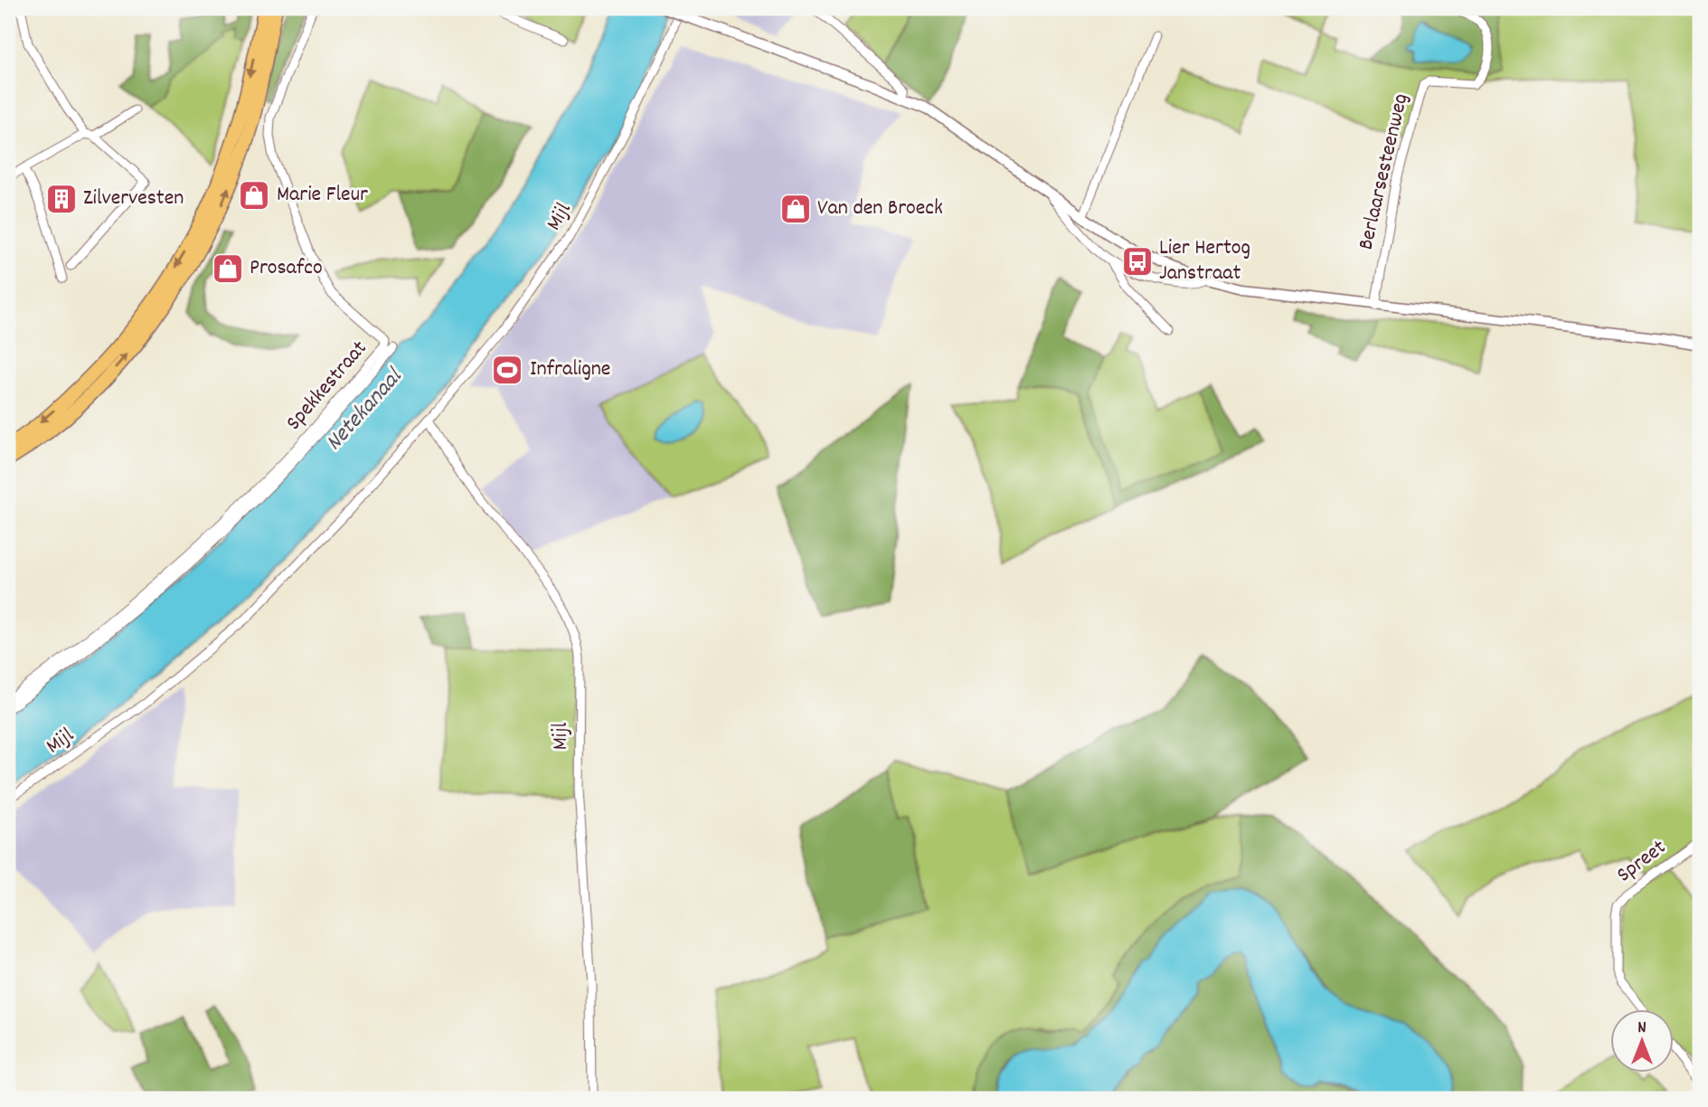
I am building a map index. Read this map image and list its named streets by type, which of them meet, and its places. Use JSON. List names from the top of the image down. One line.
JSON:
{"streets":{"street":["Berlaarsesteenweg","Mijl","Spekkestraat","Spreet"]},"water":["Netekanaal"],"places":{"shop":["Marie Fleur","Van den Broeck","Prosafco"],"building":["Zilvervesten"],"bus stop":["Lier Hertog Janstraat"],"sports":["Infraligne"]},"north":"top"}
